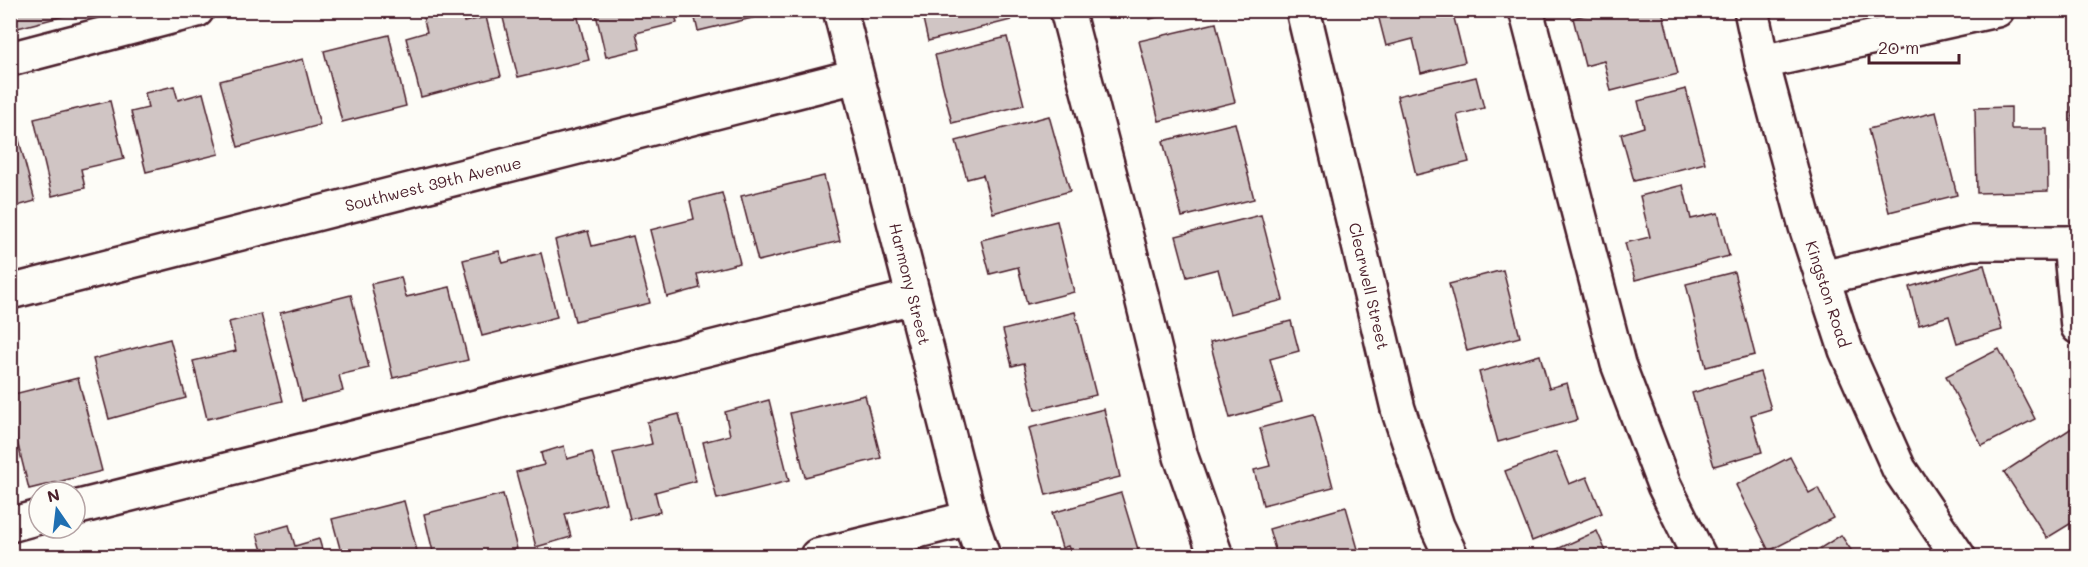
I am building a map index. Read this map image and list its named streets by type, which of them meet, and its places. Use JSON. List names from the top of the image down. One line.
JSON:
{"streets":{"street":["Southwest 39th Avenue","Harmony Street","Clearwell Street","Kingston Road"]},"crossings":[["Southwest 39th Avenue","Harmony Street"]],"scale_bar":"20 m","north":"top"}
